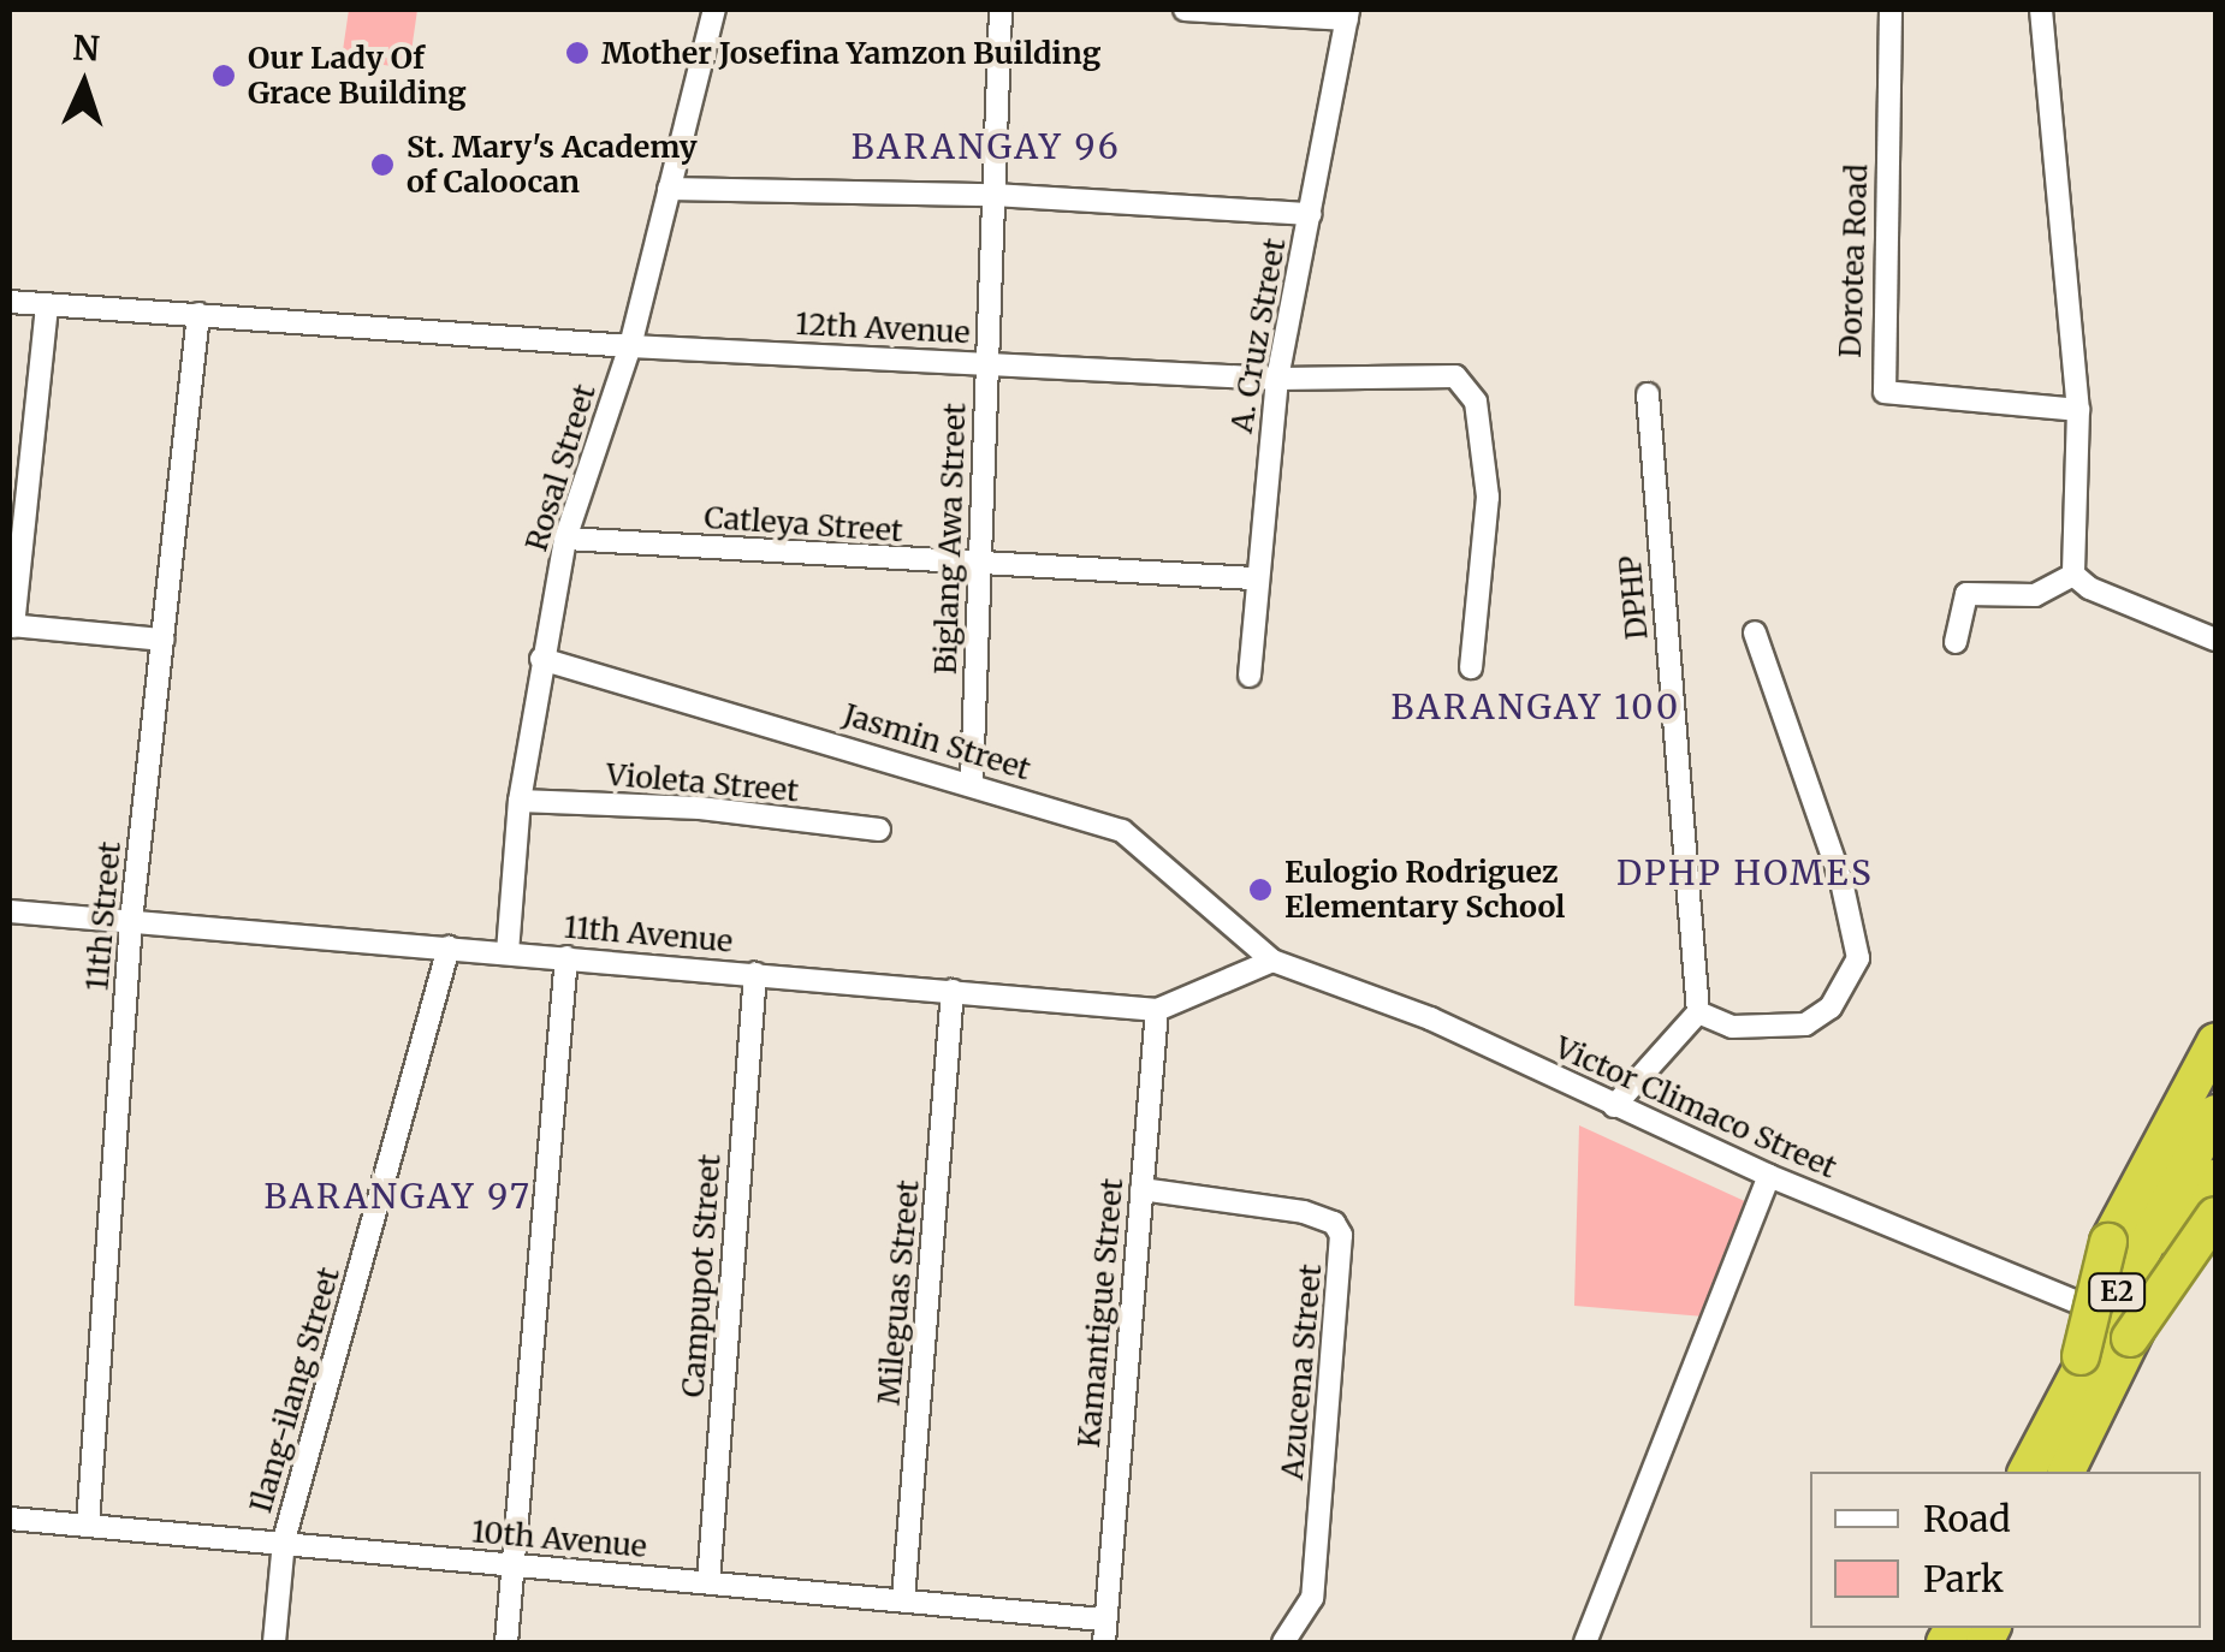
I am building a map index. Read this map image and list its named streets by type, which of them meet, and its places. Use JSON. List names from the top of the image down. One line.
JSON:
{"streets":{"highway":["E2"],"street":["Dorotea Road","12th Avenue","A. Cruz Street","Rosal Street","Catleya Street","Biglang Awa Street","DPHP","Jasmin Street","Violeta Street","11th Street","11th Avenue","Victor Climaco Street","Campupot Street","Mileguas Street","Kamantigue Street","Azucena Street","Ilang-ilang Street","10th Avenue"]},"crossings":[["12th Avenue","A. Cruz Street"],["12th Avenue","Rosal Street"],["12th Avenue","Biglang Awa Street"],["12th Avenue","11th Street"],["A. Cruz Street","Catleya Street"],["Rosal Street","Catleya Street"],["Rosal Street","Jasmin Street"],["Rosal Street","Violeta Street"],["Rosal Street","11th Avenue"],["Catleya Street","Biglang Awa Street"],["Biglang Awa Street","Jasmin Street"],["Jasmin Street","11th Avenue"],["Jasmin Street","Victor Climaco Street"],["11th Street","11th Avenue"],["11th Street","10th Avenue"],["11th Avenue","Victor Climaco Street"],["11th Avenue","Campupot Street"],["11th Avenue","Mileguas Street"],["11th Avenue","Kamantigue Street"],["11th Avenue","Ilang-ilang Street"],["Campupot Street","10th Avenue"],["Mileguas Street","10th Avenue"],["Kamantigue Street","Azucena Street"],["Kamantigue Street","10th Avenue"],["Ilang-ilang Street","10th Avenue"]],"districts":["BARANGAY 96","BARANGAY 100","DPHP HOMES","BARANGAY 97"],"places":["Mother Josefina Yamzon Building","Our Lady Of Grace Building","St. Mary's Academy of Caloocan","Eulogio Rodriguez Elementary School"],"legend":["Road","Park"],"north":"top"}
